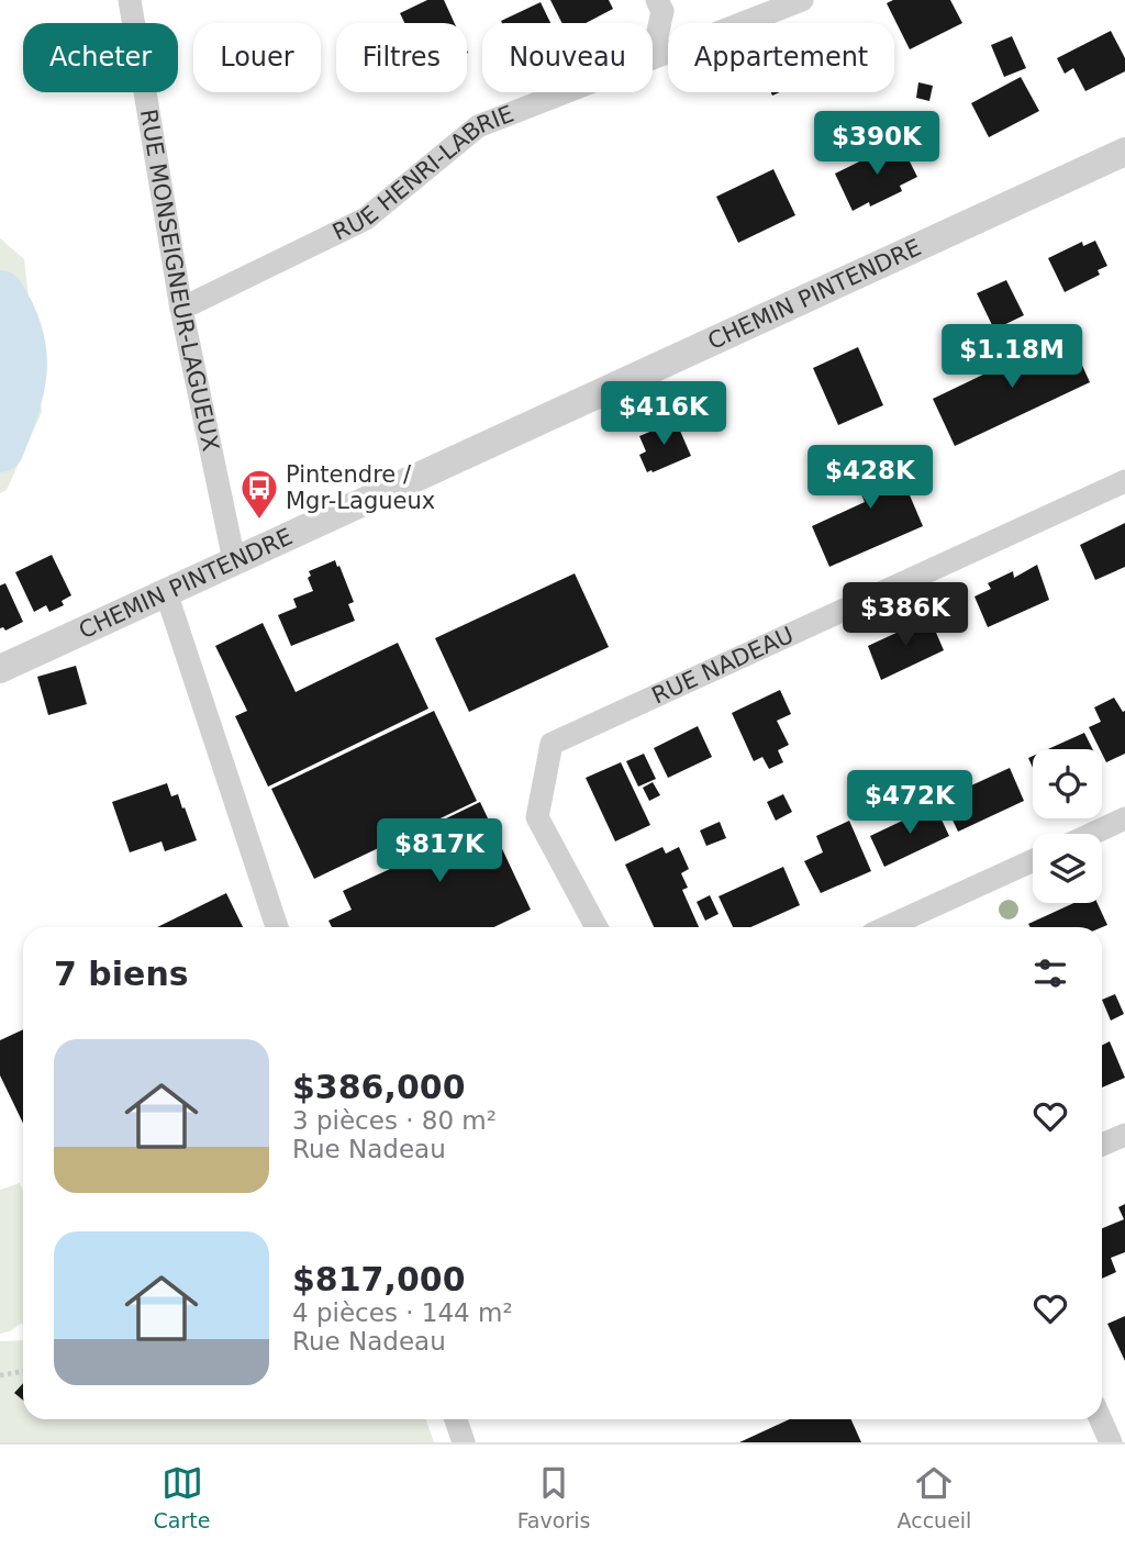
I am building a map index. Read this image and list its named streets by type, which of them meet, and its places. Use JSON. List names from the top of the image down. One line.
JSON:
{"streets":{"street":["RUE HENRI-LABRIE","RUE MONSEIGNEUR-LAGUEUX","CHEMIN PINTENDRE","RUE NADEAU"]},"crossings":[["RUE HENRI-LABRIE","RUE MONSEIGNEUR-LAGUEUX"],["RUE MONSEIGNEUR-LAGUEUX","CHEMIN PINTENDRE"]],"places":{"bus stop":["Pintendre / Mgr-Lagueux"]},"page":{"chip":["Acheter","Louer","Filtres","Nouveau","Appartement"],"price":["$390K","$1.18M","$416K","$428K","$386K","$472K","$817K"],"heading":"7 biens","list":[{"name":"$386,000","note":"3 pièces · 80 m² · Rue Nadeau"},{"name":"$817,000","note":"4 pièces · 144 m² · Rue Nadeau"}],"tabs":["Carte","Favoris","Accueil"]}}
